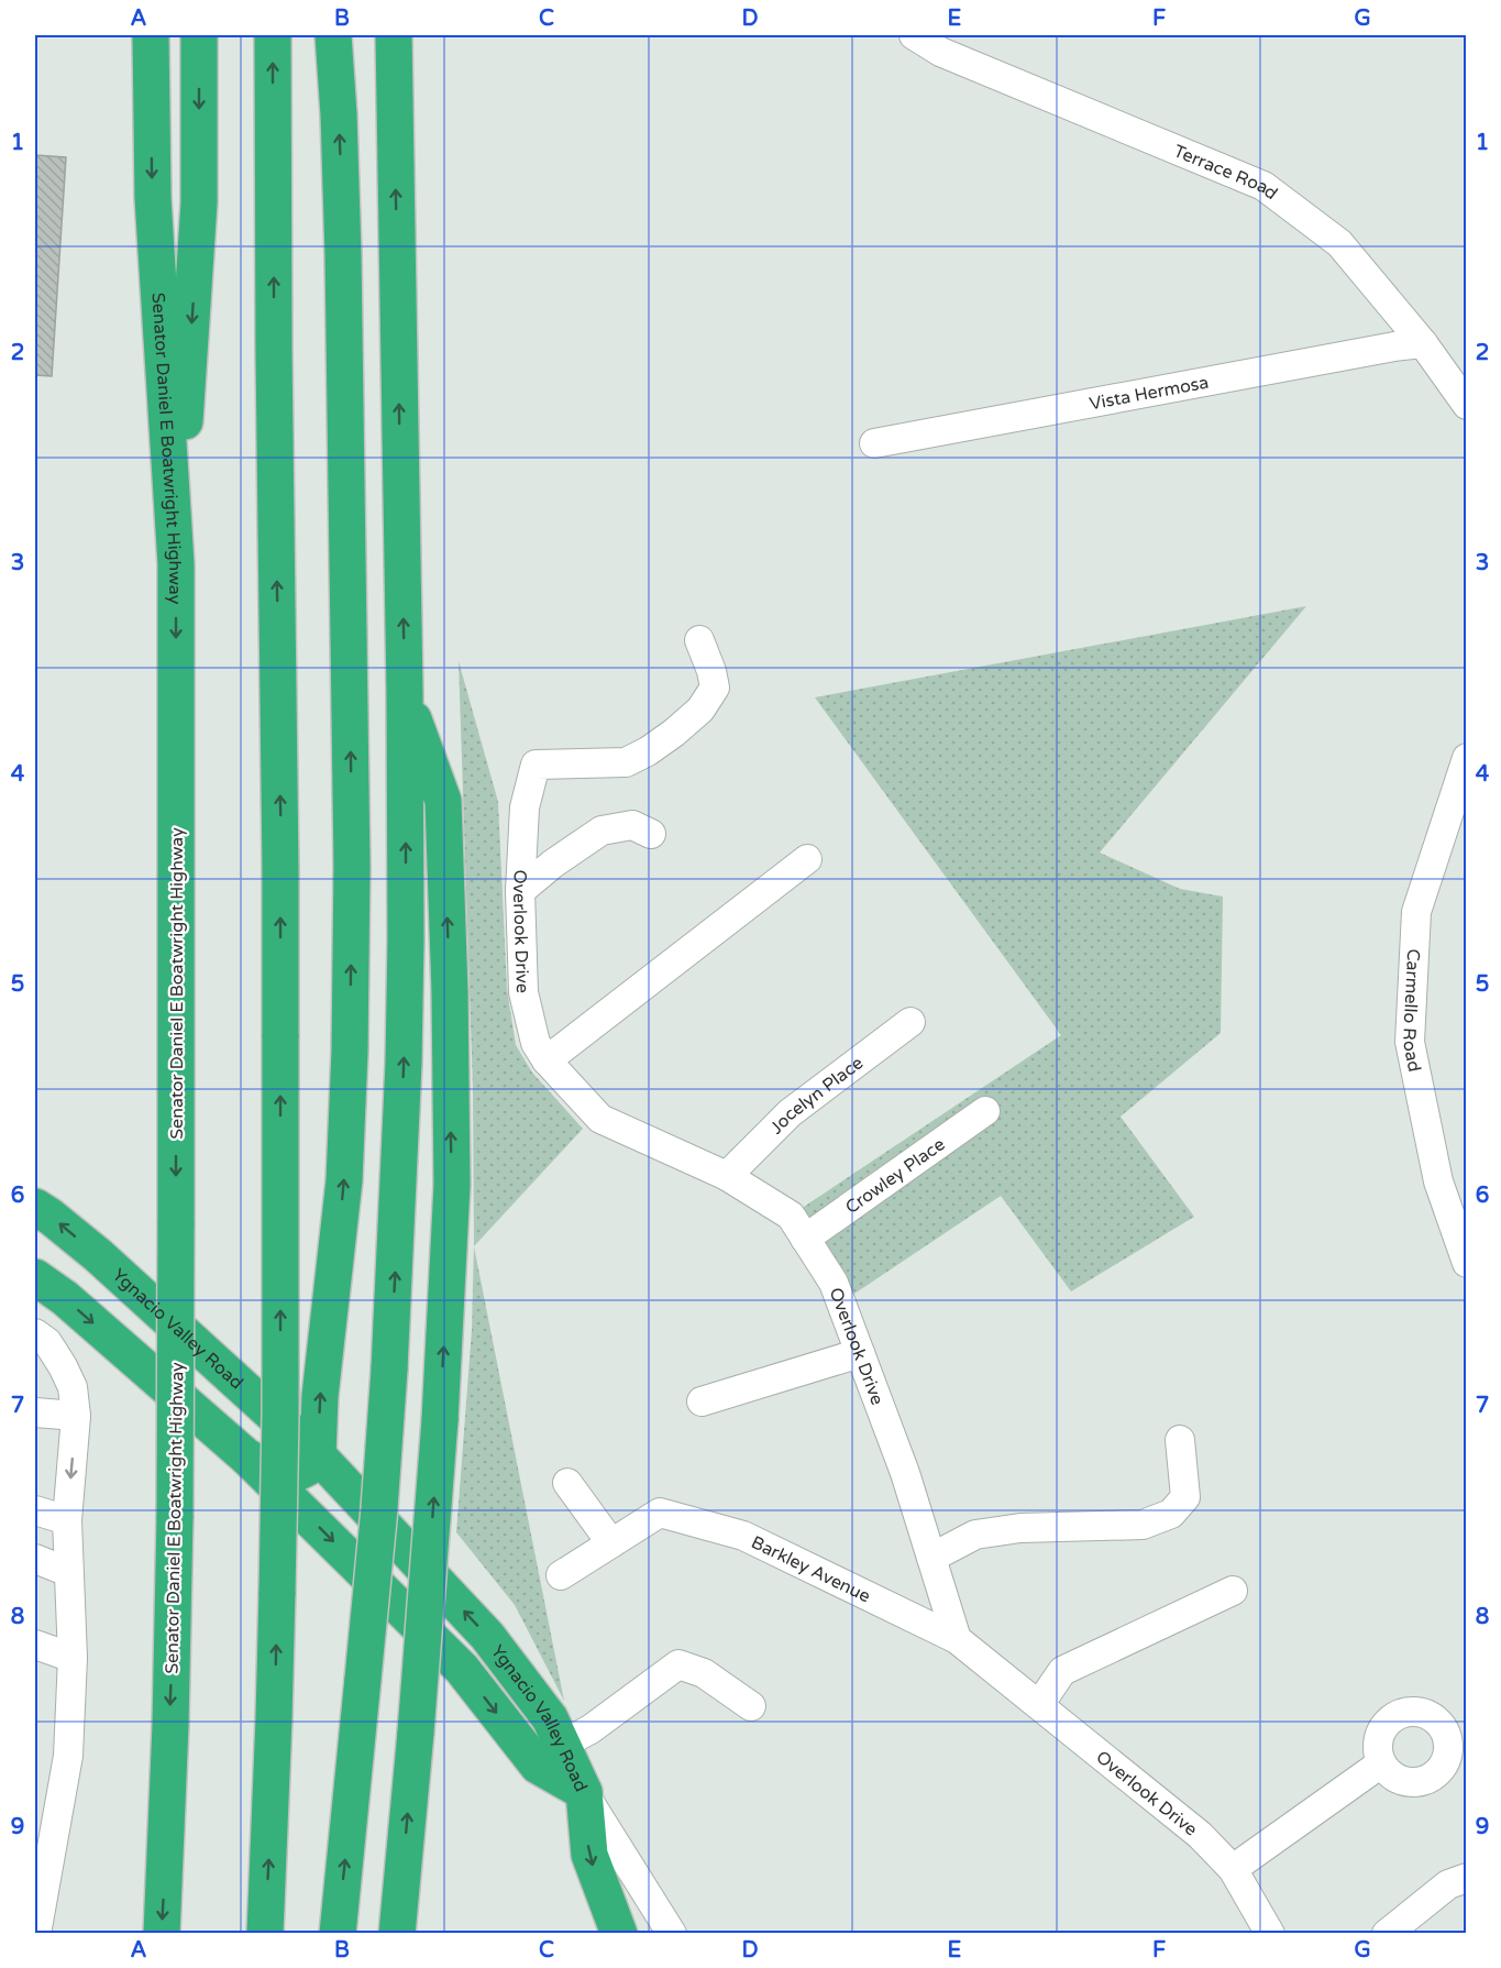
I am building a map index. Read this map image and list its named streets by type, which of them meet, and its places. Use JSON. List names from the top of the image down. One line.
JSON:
{"streets":{"highway":["Senator Daniel E Boatwright Highway","Ygnacio Valley Road"],"street":["Terrace Road","Vista Hermosa","Overlook Drive","Carmello Road","Jocelyn Place","Crowley Place","Barkley Avenue"]},"crossings":[["Terrace Road","Vista Hermosa"],["Overlook Drive","Jocelyn Place"],["Overlook Drive","Crowley Place"],["Overlook Drive","Barkley Avenue"]],"grid":{"columns":["A","B","C","D","E","F","G"],"rows":["1","2","3","4","5","6","7","8","9"]}}
